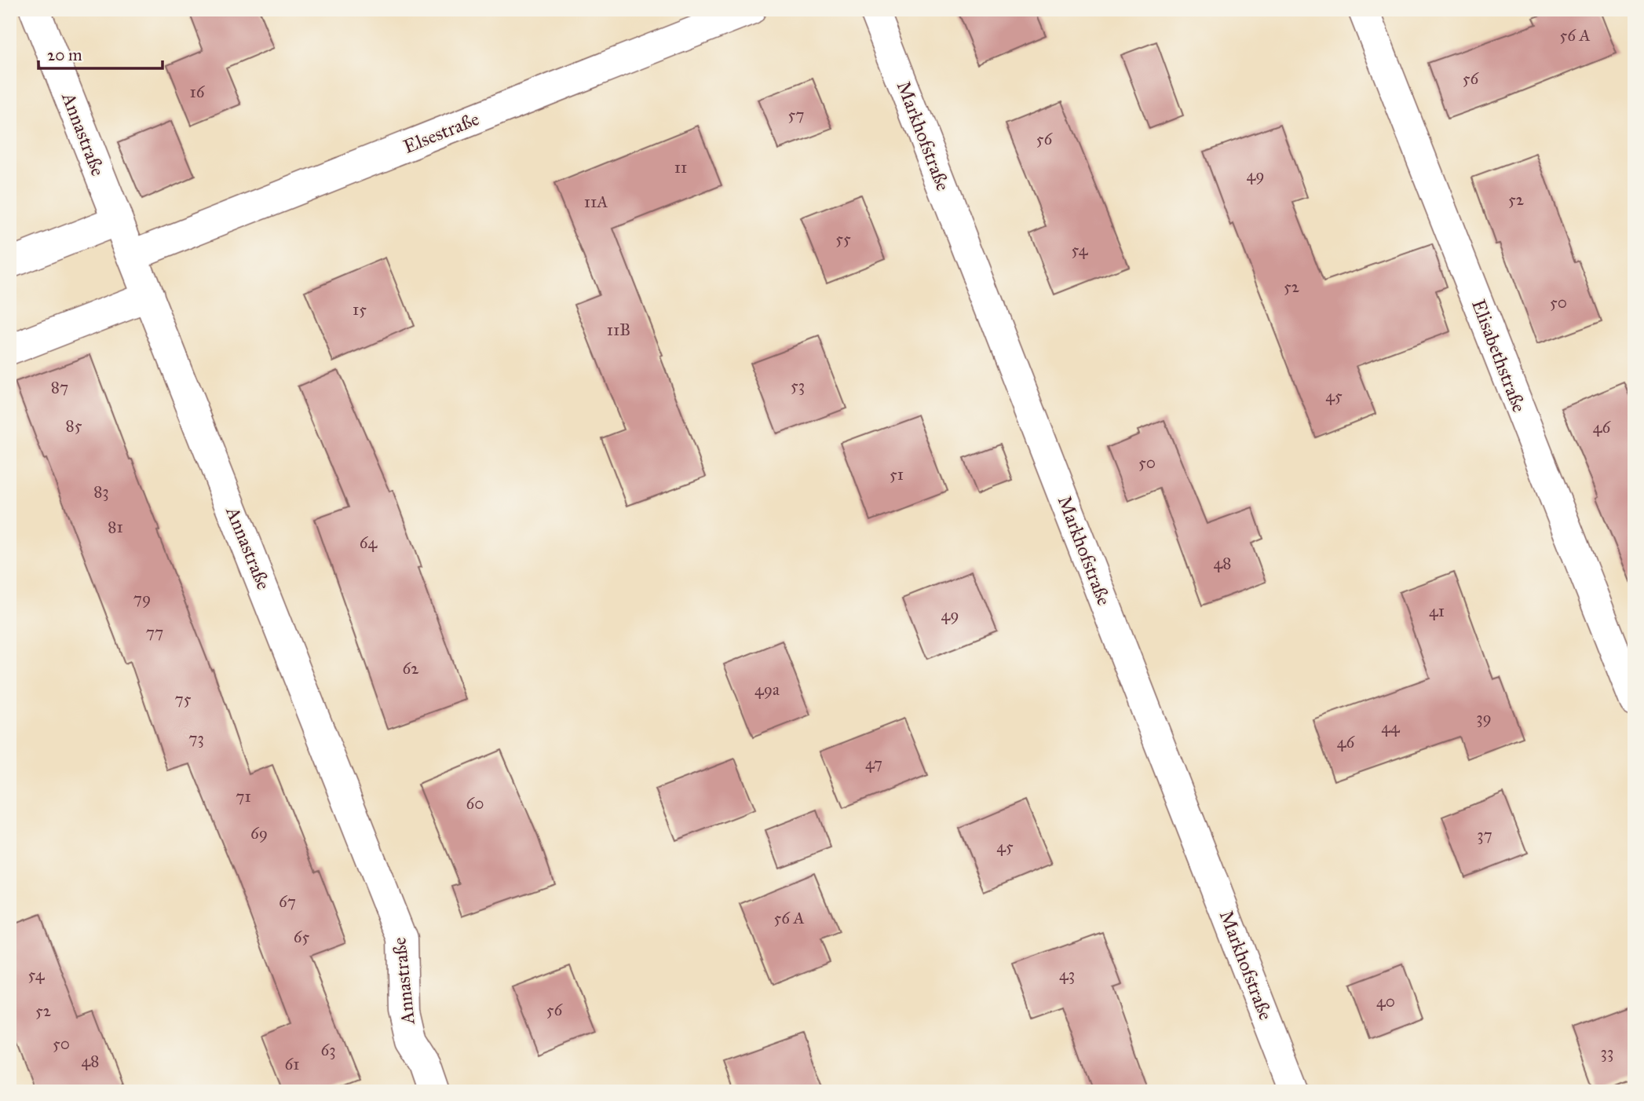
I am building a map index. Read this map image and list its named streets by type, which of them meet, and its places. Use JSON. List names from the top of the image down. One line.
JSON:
{"streets":{"street":["Elsestraße","Annastraße","Markhofstraße","Elisabethstraße"]},"crossings":[["Elsestraße","Annastraße"]],"house_numbers":["56 A","56","16","57","56","11","49","52","11A","55","54","52","50","15","11B","53","87","45","85","46","50","51","83","81","64","48","79","41","49","77","62","49a","75","39","44","73","46","47","71","60","69","37","45","67","56 A","65","54","43","40","56","52","50","63","33","48","61"],"scale_bar":"20 m"}
